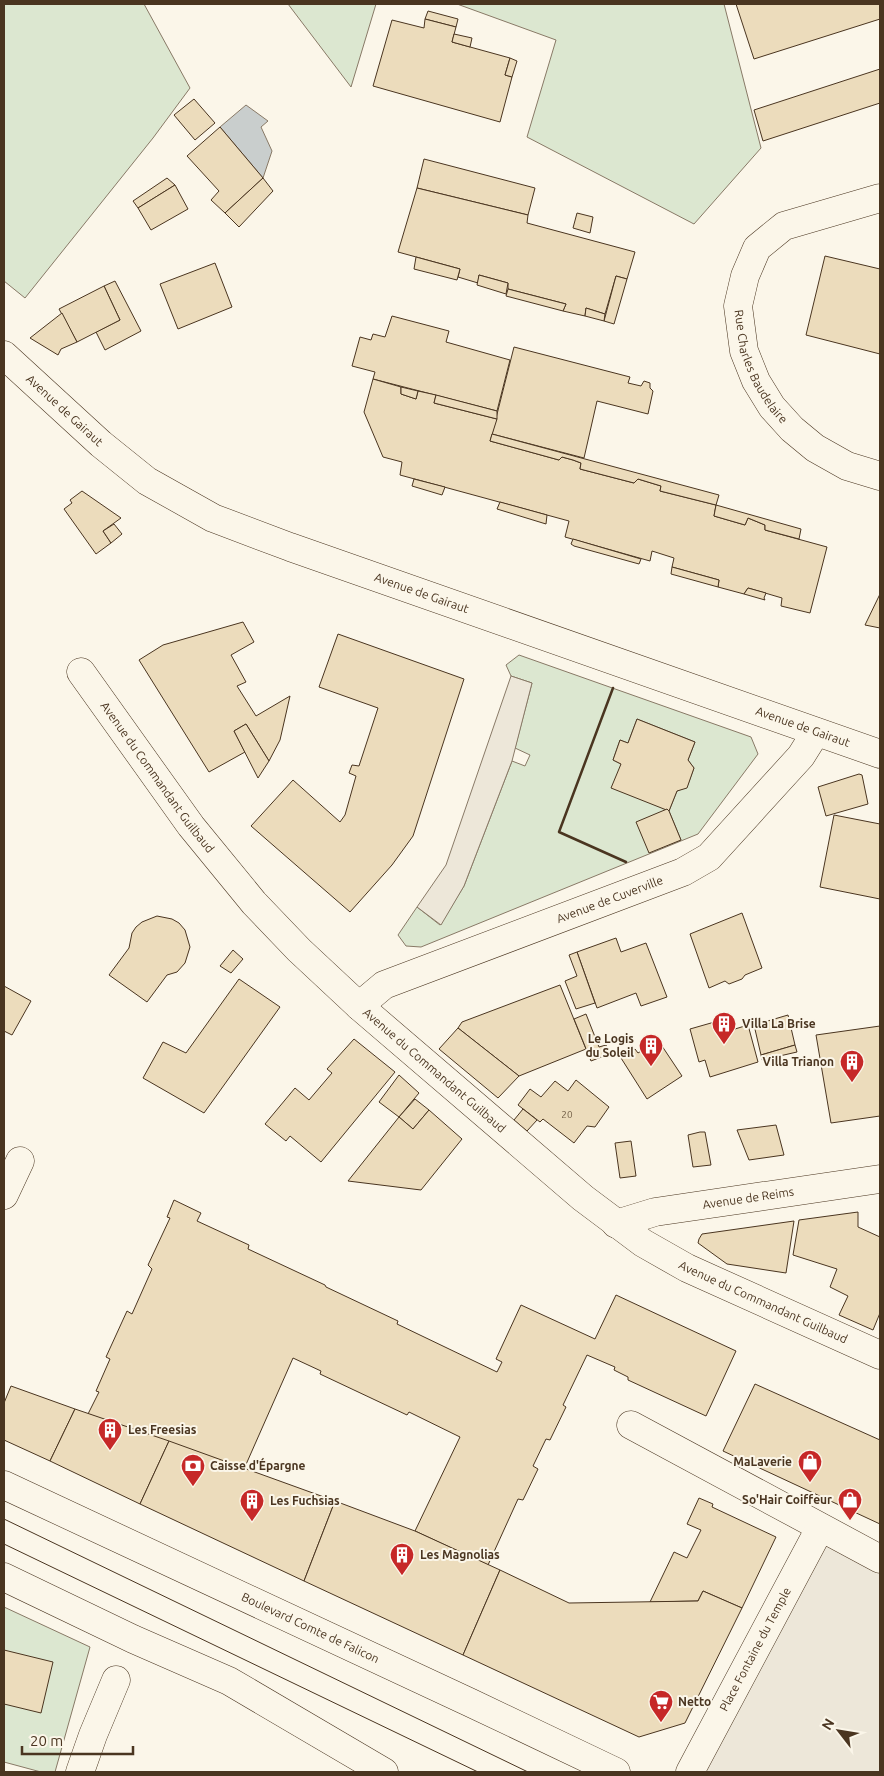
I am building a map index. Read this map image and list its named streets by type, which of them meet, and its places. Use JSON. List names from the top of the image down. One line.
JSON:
{"streets":{"street":["Rue Charles Baudelaire","Avenue de Gairaut","Avenue du Commandant Guilbaud","Avenue de Cuverville","Avenue de Reims","Boulevard Comte de Falicon","Place Fontaine du Temple"]},"crossings":[["Avenue de Gairaut","Avenue de Cuverville"],["Avenue du Commandant Guilbaud","Avenue de Cuverville"],["Avenue du Commandant Guilbaud","Avenue de Reims"]],"places":{"building":["Villa La Brise","Le Logis du Soleil","Villa Trianon","Les Freesias","Les Fuchsias","Les Magnolias"],"shop":["MaLaverie","So'Hair Coiffeur"],"bank":["Caisse d'Épargne"],"supermarket":["Netto"]},"house_numbers":["20"],"scale_bar":"20 m","north":"top left"}
